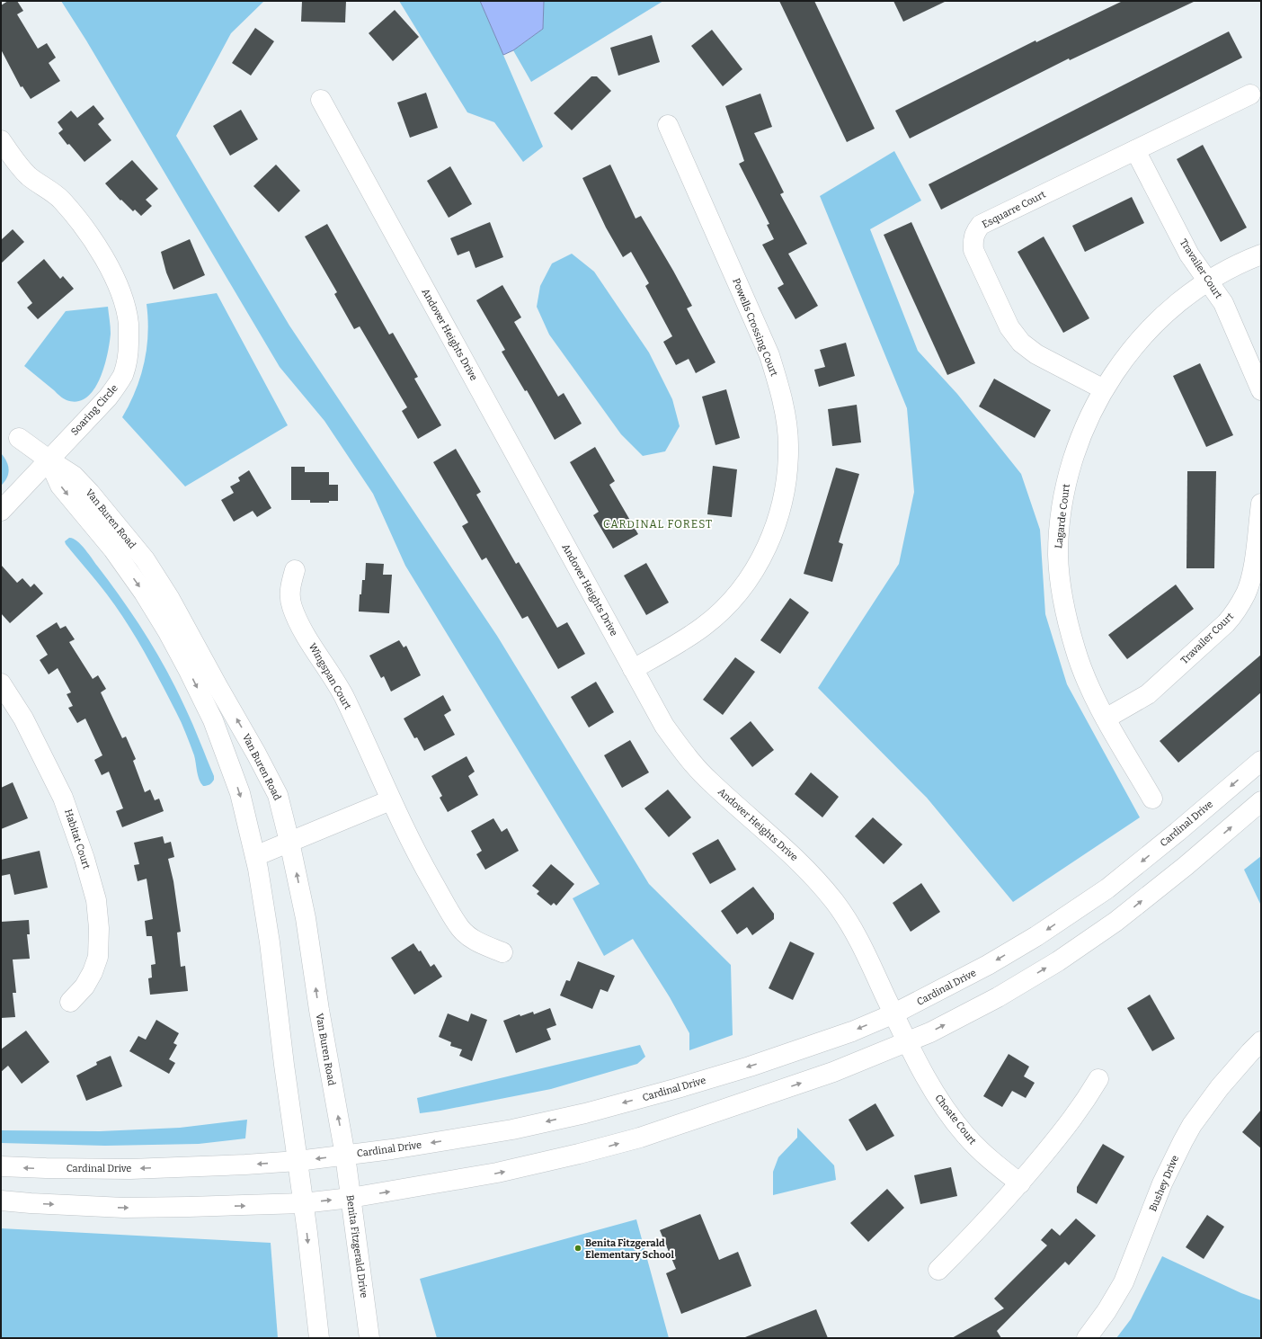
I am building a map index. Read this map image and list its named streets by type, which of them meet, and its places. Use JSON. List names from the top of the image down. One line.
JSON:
{"streets":{"street":["Esquarre Court","Travailer Court","Powells Crossing Court","Andover Heights Drive","Soaring Circle","Lagarde Court","Van Buren Road","Wingspan Court","Cardinal Drive","Habitat Court","Choate Court","Bushey Drive","Benita Fitzgerald Drive"]},"crossings":[["Esquarre Court","Travailer Court"],["Esquarre Court","Lagarde Court"],["Travailer Court","Lagarde Court"],["Powells Crossing Court","Andover Heights Drive"],["Andover Heights Drive","Cardinal Drive"],["Andover Heights Drive","Choate Court"],["Soaring Circle","Van Buren Road"],["Van Buren Road","Cardinal Drive"],["Van Buren Road","Benita Fitzgerald Drive"],["Cardinal Drive","Benita Fitzgerald Drive"]],"districts":["CARDINAL FOREST"],"places":["Benita Fitzgerald Elementary School"]}
